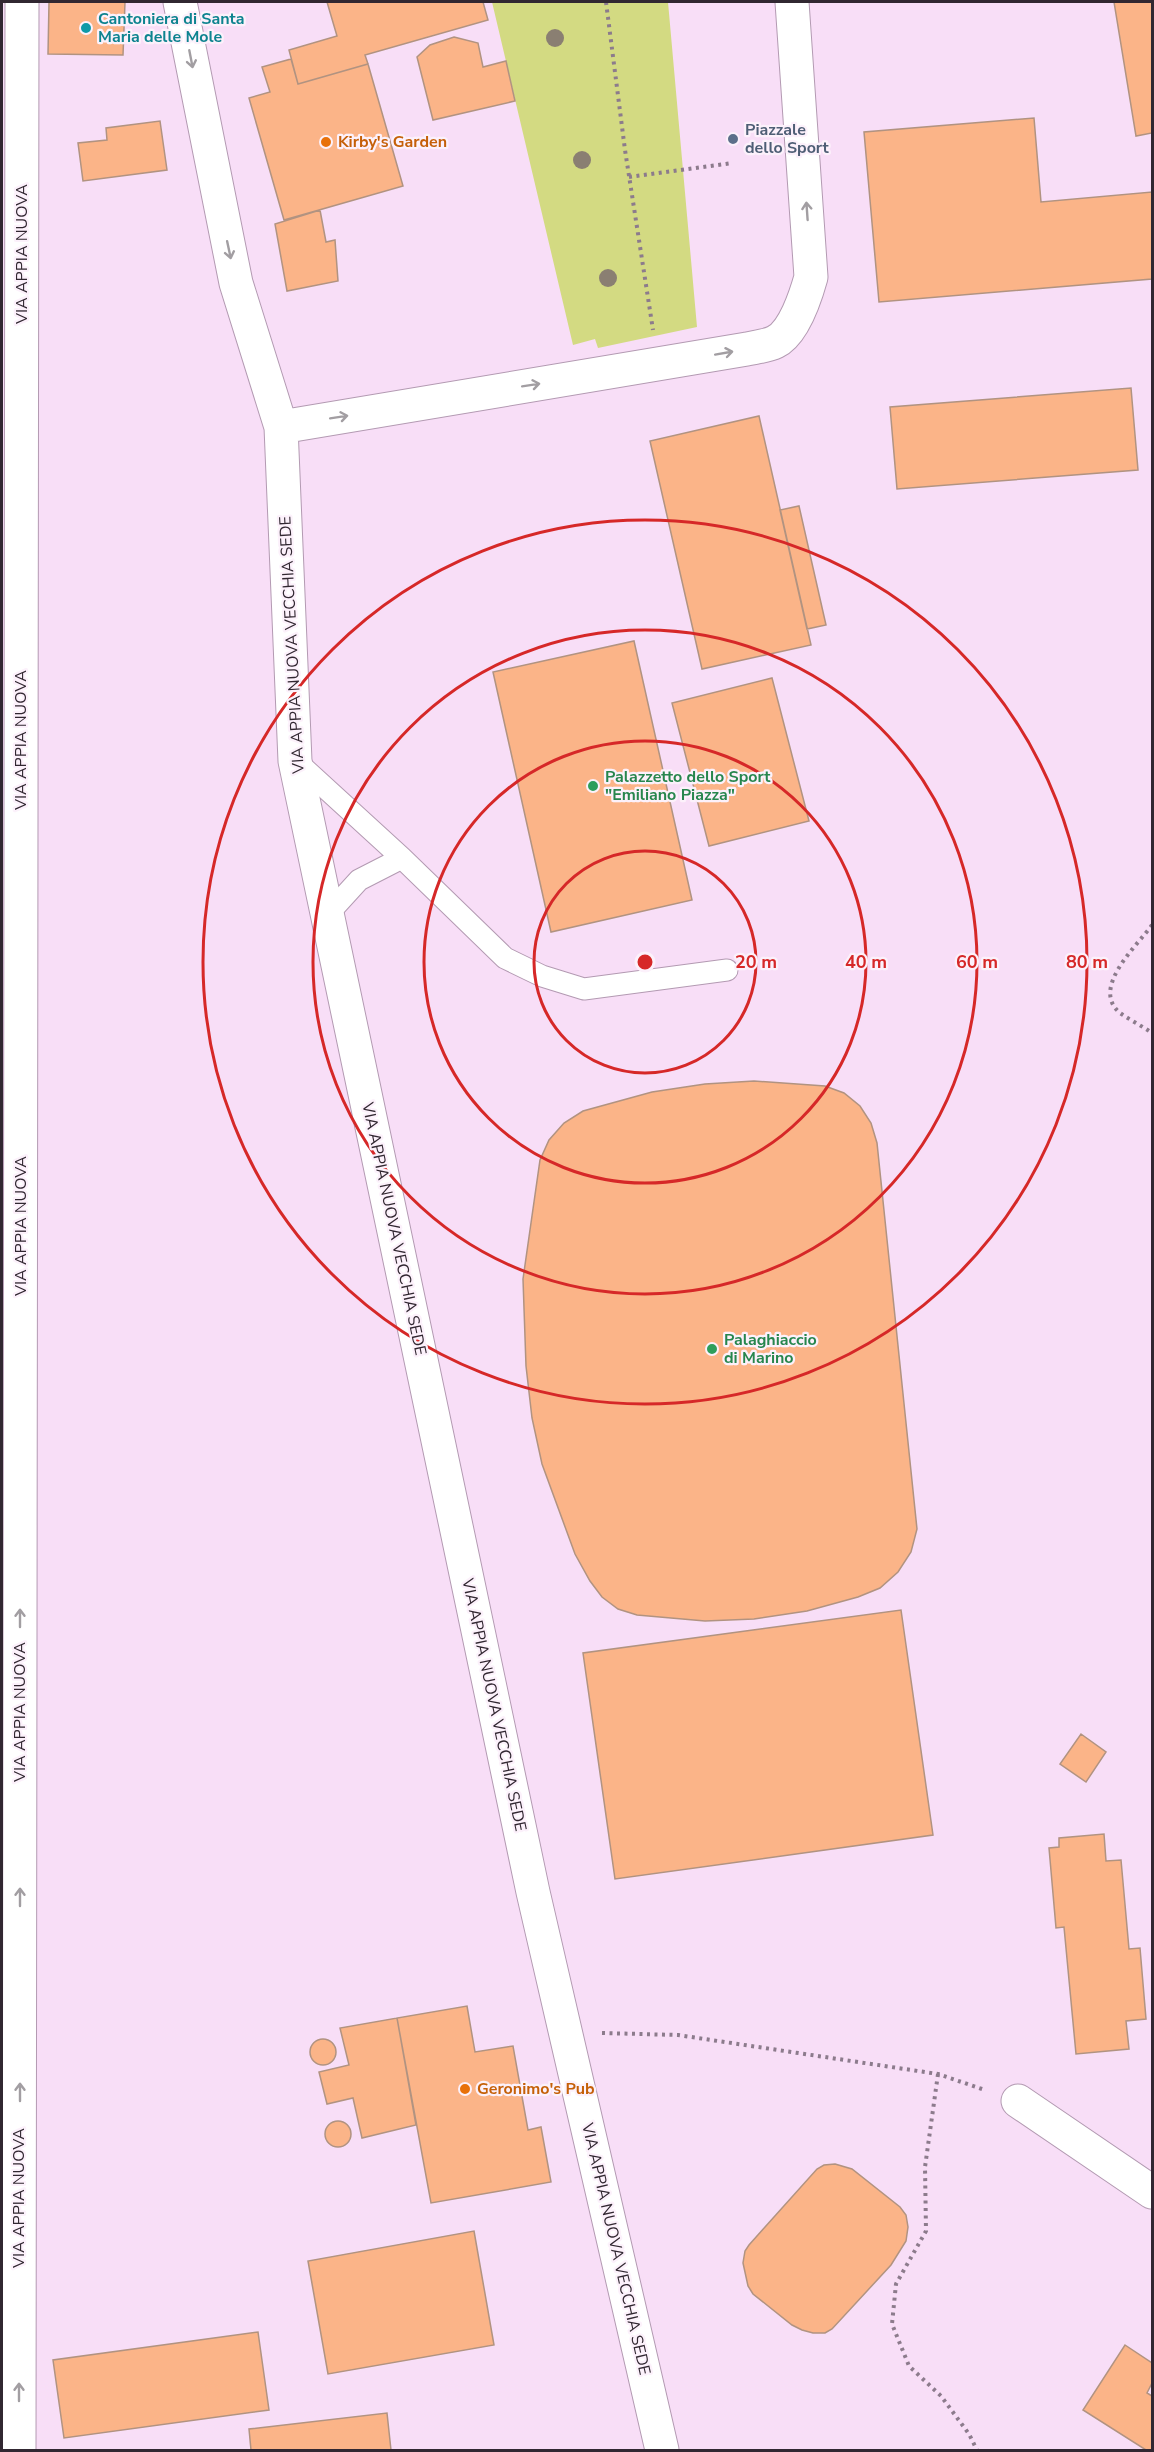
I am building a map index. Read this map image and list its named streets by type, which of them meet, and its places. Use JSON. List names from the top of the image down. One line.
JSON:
{"streets":{"street":["VIA APPIA NUOVA","VIA APPIA NUOVA VECCHIA SEDE"]},"one_way":["VIA APPIA NUOVA"],"places":["Cantoniera di Santa Maria delle Mole","Piazzale dello Sport","Kirby's Garden","Palazzetto dello Sport \"Emiliano Piazza\"","Palaghiaccio di Marino","Geronimo's Pub"],"rings":["20 m","40 m","60 m","80 m"]}
